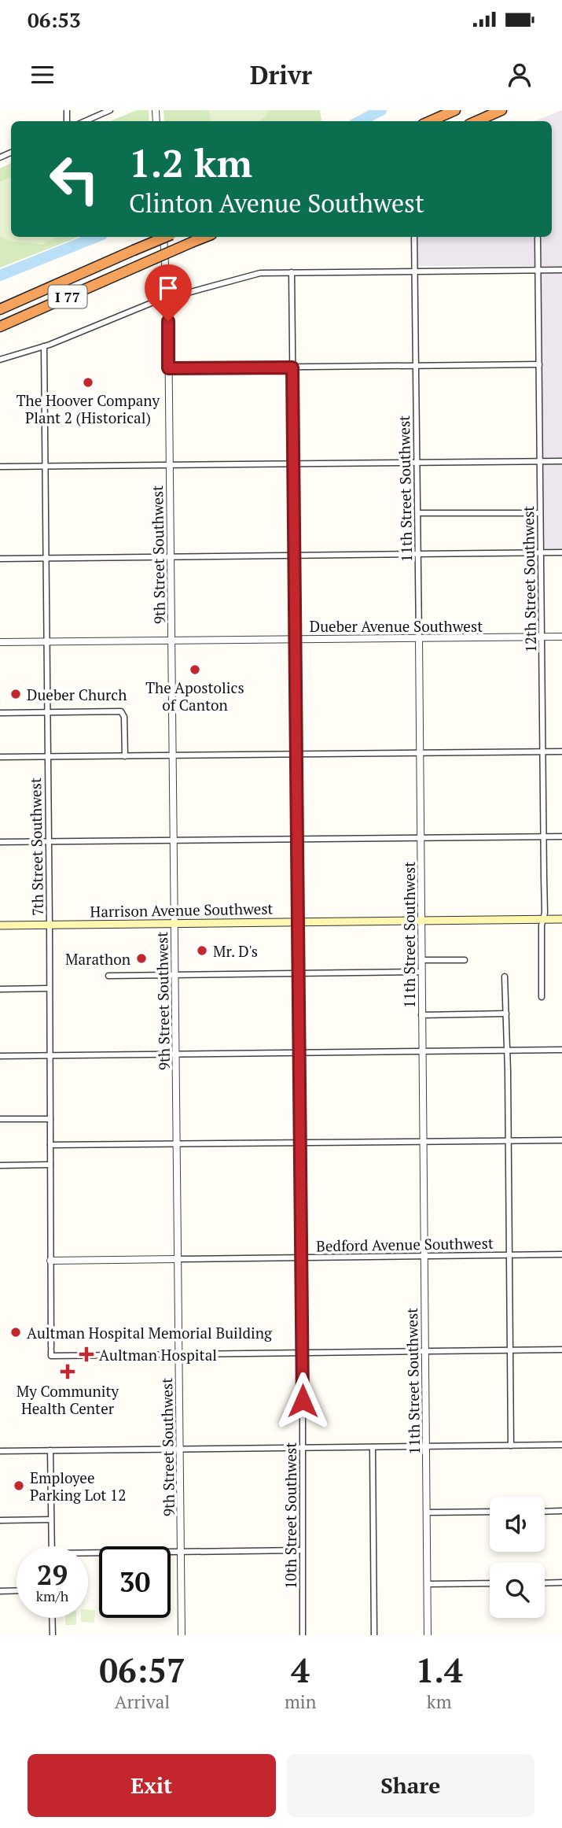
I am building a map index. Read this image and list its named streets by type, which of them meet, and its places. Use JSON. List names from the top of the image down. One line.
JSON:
{"streets":{"highway":["I 77"],"main road":["Harrison Avenue Southwest"],"street":["11th Street Southwest","9th Street Southwest","12th Street Southwest","Dueber Avenue Southwest","7th Street Southwest","Bedford Avenue Southwest","10th Street Southwest"]},"crossings":[["11th Street Southwest","Dueber Avenue Southwest"],["11th Street Southwest","Harrison Avenue Southwest"],["11th Street Southwest","Bedford Avenue Southwest"],["9th Street Southwest","Dueber Avenue Southwest"],["9th Street Southwest","7th Street Southwest"],["9th Street Southwest","Harrison Avenue Southwest"],["9th Street Southwest","Bedford Avenue Southwest"],["12th Street Southwest","Dueber Avenue Southwest"],["12th Street Southwest","Harrison Avenue Southwest"],["Dueber Avenue Southwest","7th Street Southwest"],["Dueber Avenue Southwest","10th Street Southwest"],["7th Street Southwest","Harrison Avenue Southwest"],["7th Street Southwest","Bedford Avenue Southwest"],["Harrison Avenue Southwest","10th Street Southwest"],["Bedford Avenue Southwest","10th Street Southwest"]],"places":{"other":["The Hoover Company Plant 2 (Historical)","The Apostolics of Canton","Dueber Church","Mr. D's","Marathon","Aultman Hospital Memorial Building","Employee Parking Lot 12"],"health":["Aultman Hospital","My Community Health Center"]},"page":{"status":"06:53","header":"Drivr","turn":["1.2 km","Clinton Avenue Southwest"],"speed":"29 km/h","limit":"30","eta":["06:57","Arrival","4","min","1.4","km"],"buttons":["Exit","Share"]}}
